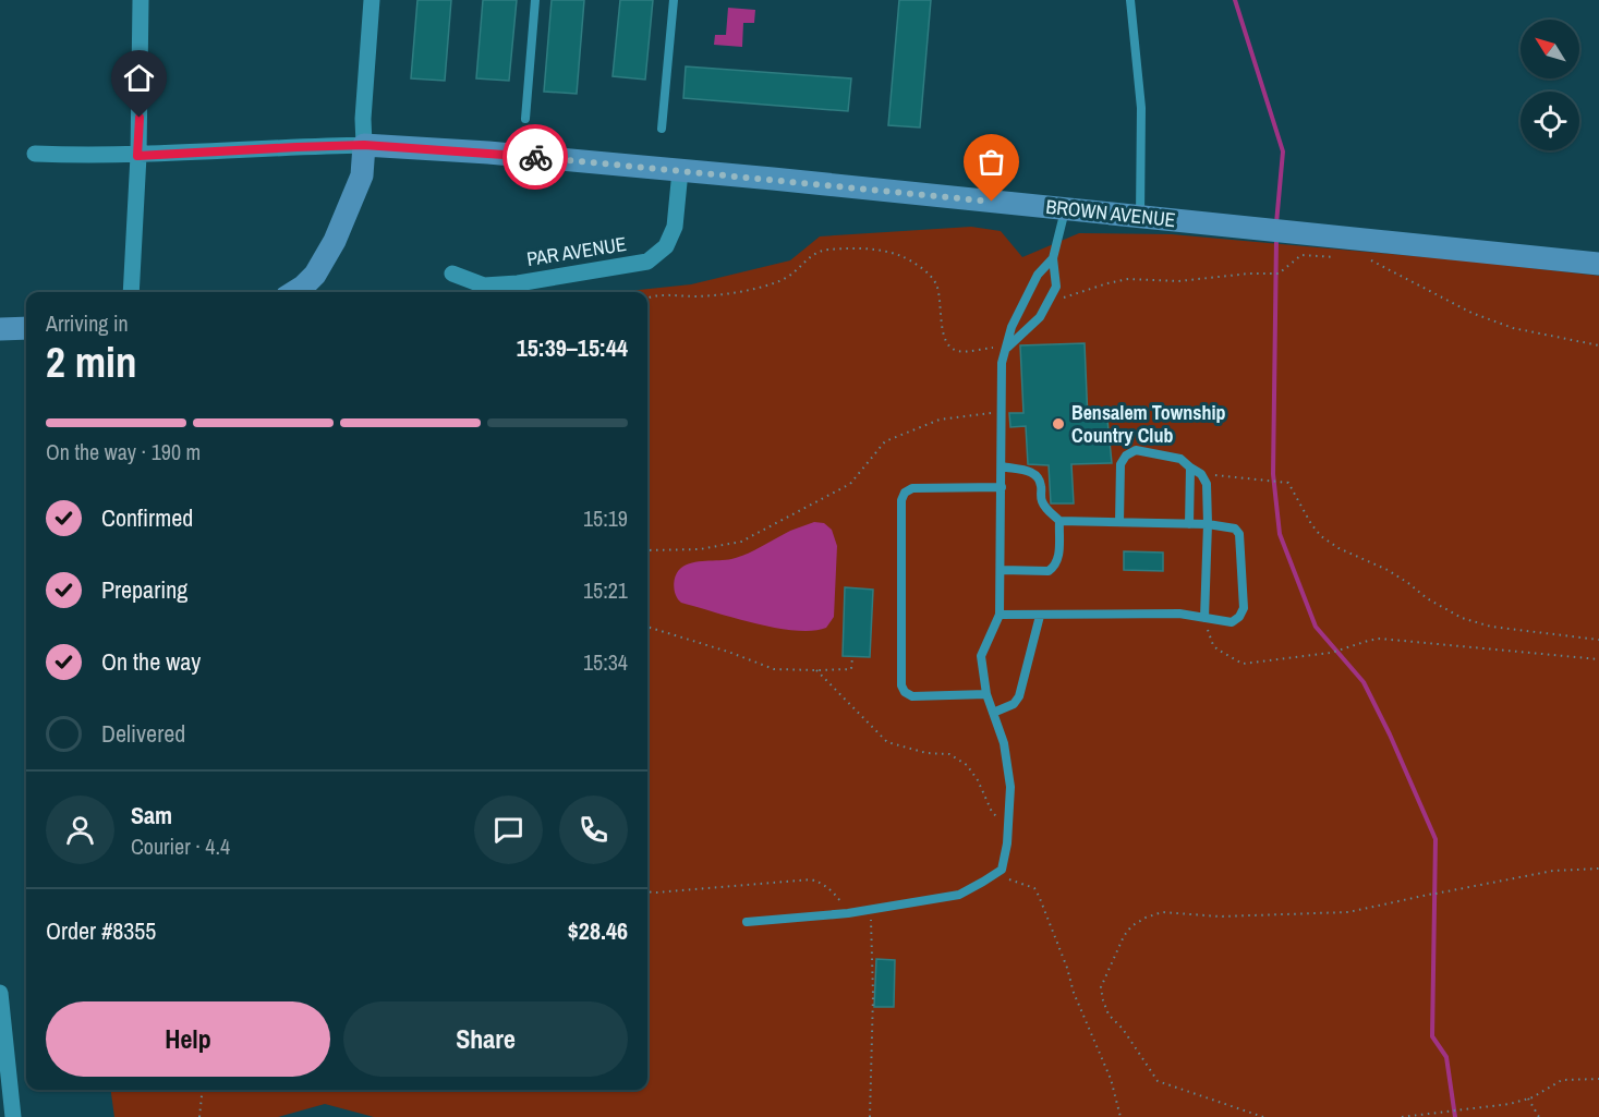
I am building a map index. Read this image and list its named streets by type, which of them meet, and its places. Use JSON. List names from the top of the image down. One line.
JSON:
{"streets":{"street":["BROWN AVENUE","PAR AVENUE"]},"crossings":[["BROWN AVENUE","PAR AVENUE"]],"places":["Bensalem Township Country Club"],"north":"top left","page":{"heading":["2 min","Arriving in","15:39–15:44"],"panel":["Sam","Courier · 4.4","Order #8355","$28.46"],"bar":"On the way · 190 m","list":[["Confirmed","15:19"],["Preparing","15:21"],["On the way","15:34"],"Delivered"],"buttons":["Help","Share"]}}
